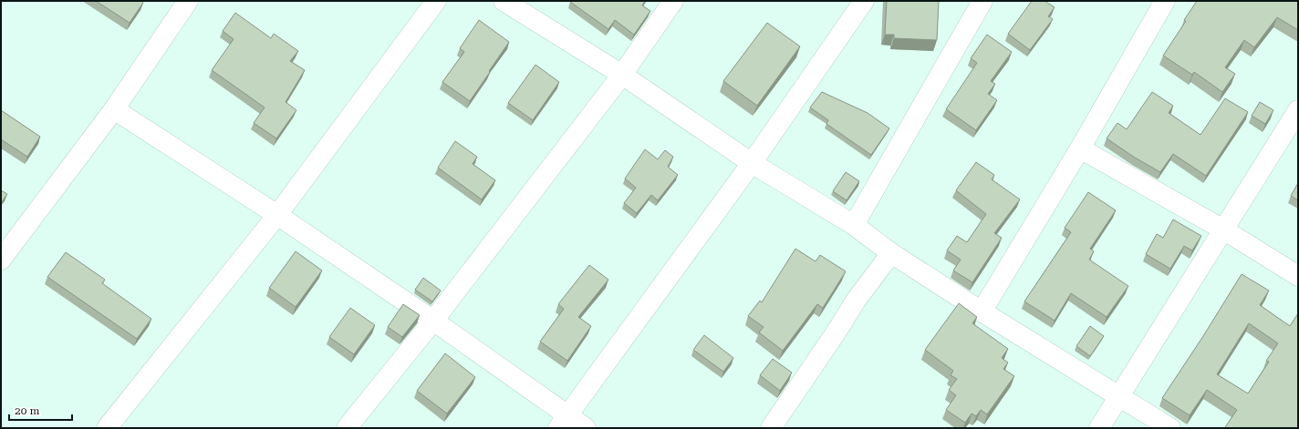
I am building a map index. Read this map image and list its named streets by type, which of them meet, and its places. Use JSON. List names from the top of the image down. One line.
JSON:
{"scale_bar":"20 m"}
